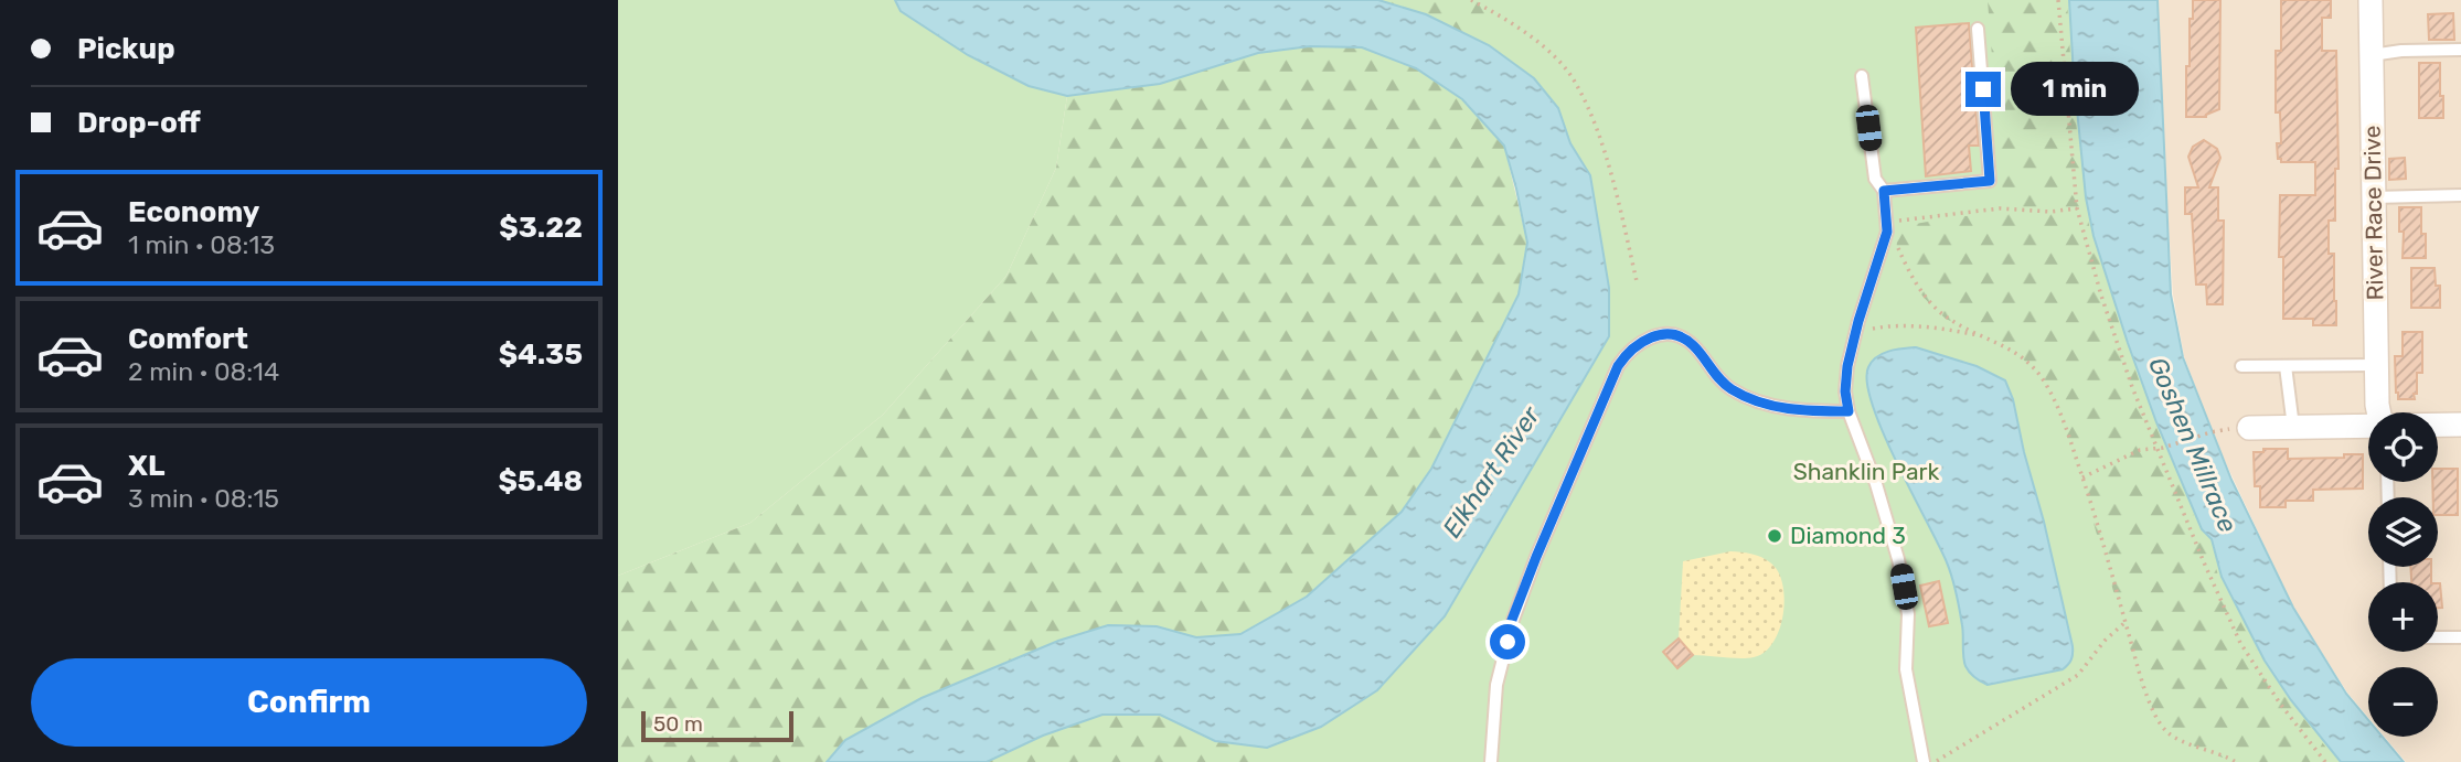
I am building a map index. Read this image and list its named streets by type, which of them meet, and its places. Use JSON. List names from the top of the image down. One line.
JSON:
{"streets":{"street":["River Race Drive"]},"water":["Goshen Millrace","Elkhart River"],"parks":["Shanklin Park"],"places":["Diamond 3"],"scale_bar":"50 m","page":{"banner":["Pickup","Drop-off"],"bubble":"1 min","list":[{"name":"Economy","note":"1 min · 08:13","value":"$3.22"},{"name":"Comfort","note":"2 min · 08:14","value":"$4.35"},{"name":"XL","note":"3 min · 08:15","value":"$5.48"}],"map_buttons":["+","−"],"buttons":"Confirm","scale":"50 m"}}
